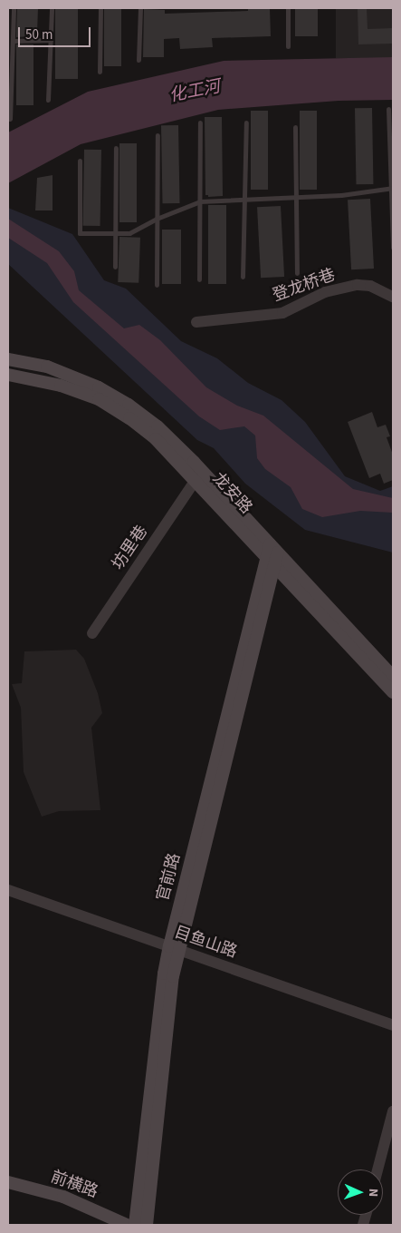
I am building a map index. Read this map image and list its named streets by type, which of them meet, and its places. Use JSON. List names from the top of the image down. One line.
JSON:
{"streets":{"main road":["龙安路","官前路","前横路"],"street":["登龙桥巷","坊里巷","目鱼山路"]},"crossings":[["龙安路","坊里巷"],["龙安路","官前路"],["官前路","目鱼山路"]],"water":["化工河"],"scale_bar":"50 m","north":"right"}
